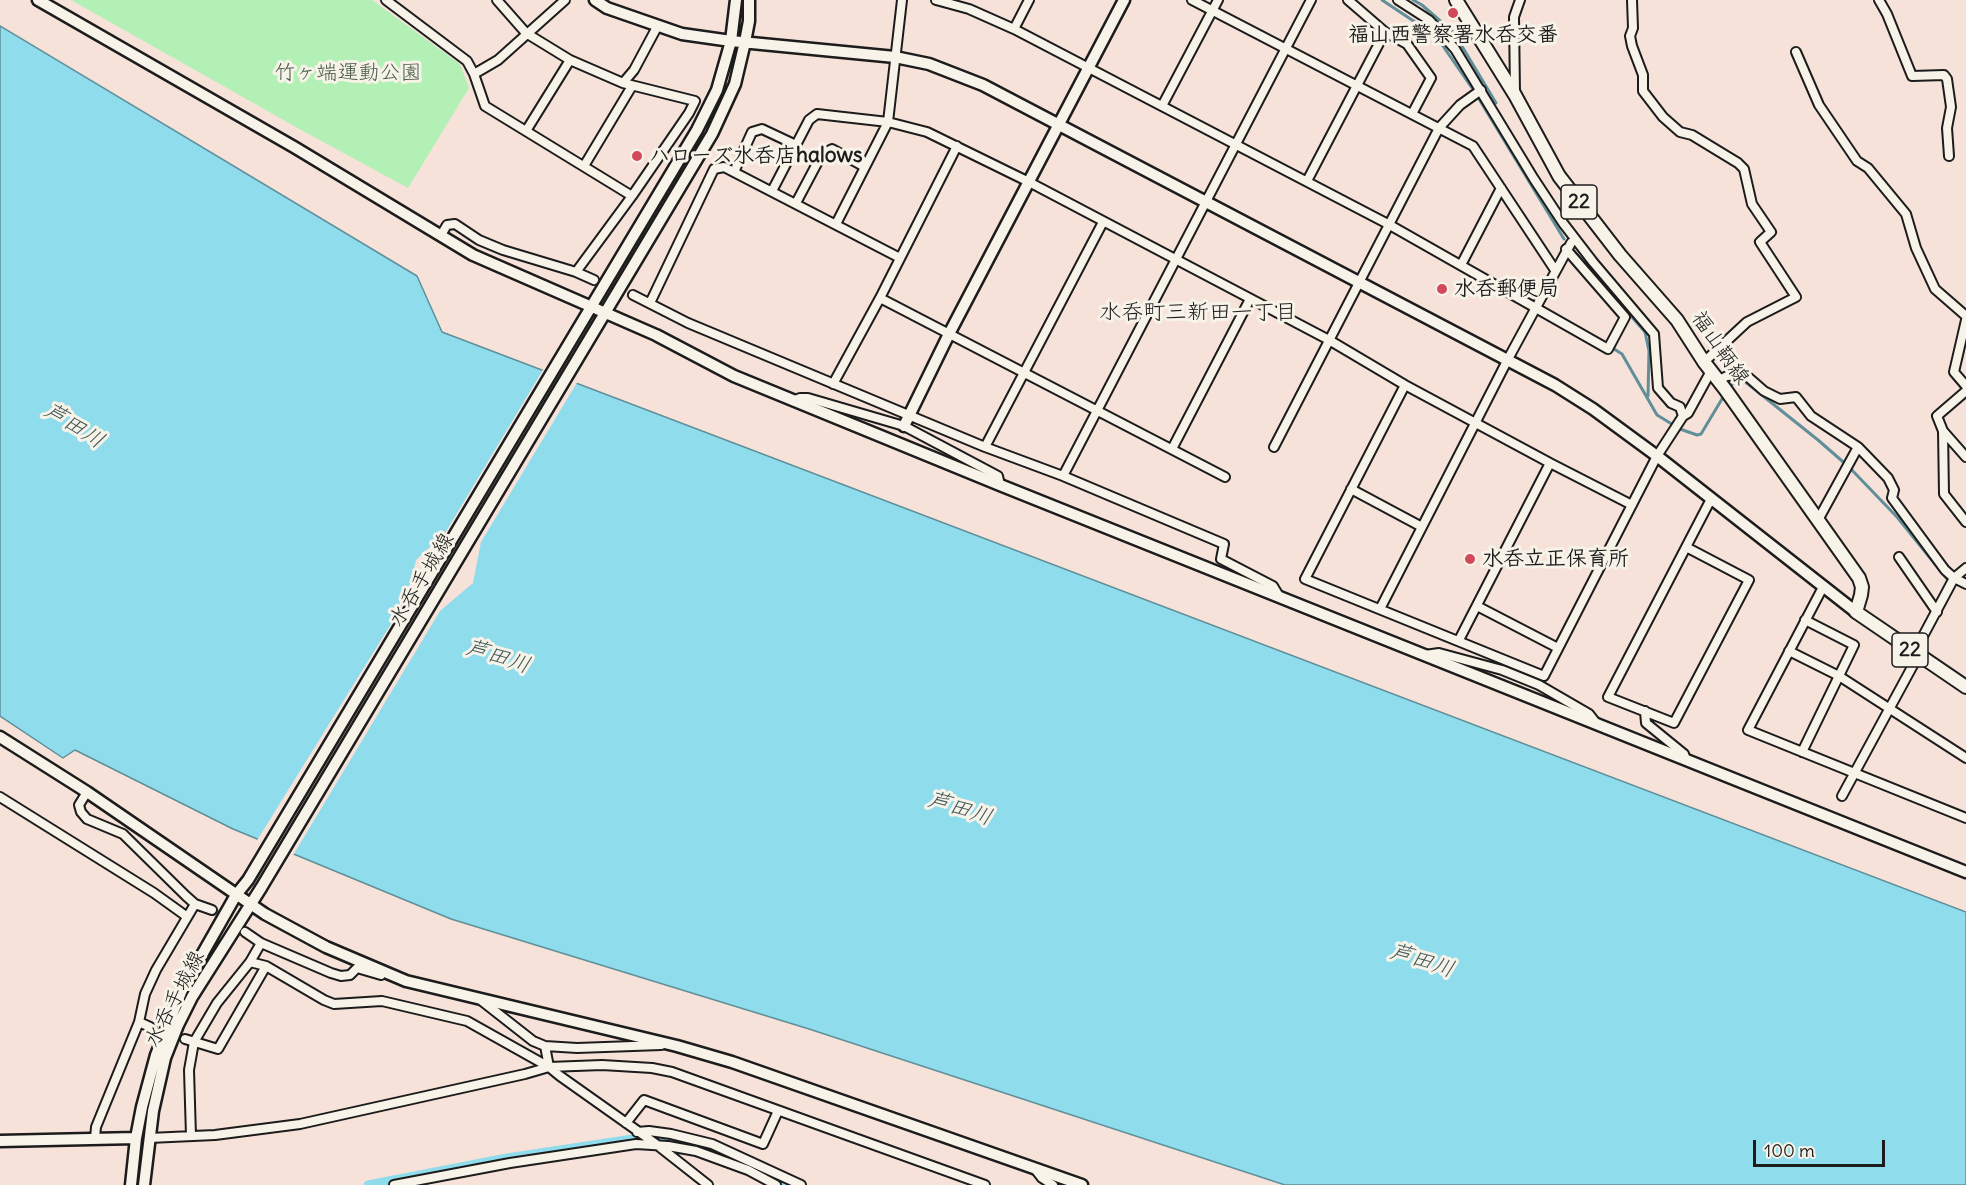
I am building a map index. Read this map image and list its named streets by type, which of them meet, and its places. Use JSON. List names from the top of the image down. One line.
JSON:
{"streets":{"main road":["22","福山鞆線"],"street":["水呑手城線"]},"crossings":[["22","福山鞆線"]],"districts":["水呑町三新田一丁目"],"water":["芦田川"],"parks":["竹ヶ端運動公園"],"places":["福山西警察署水呑交番","ハローズ水呑店halows","水呑郵便局","水呑立正保育所"],"scale_bar":"100 m"}
